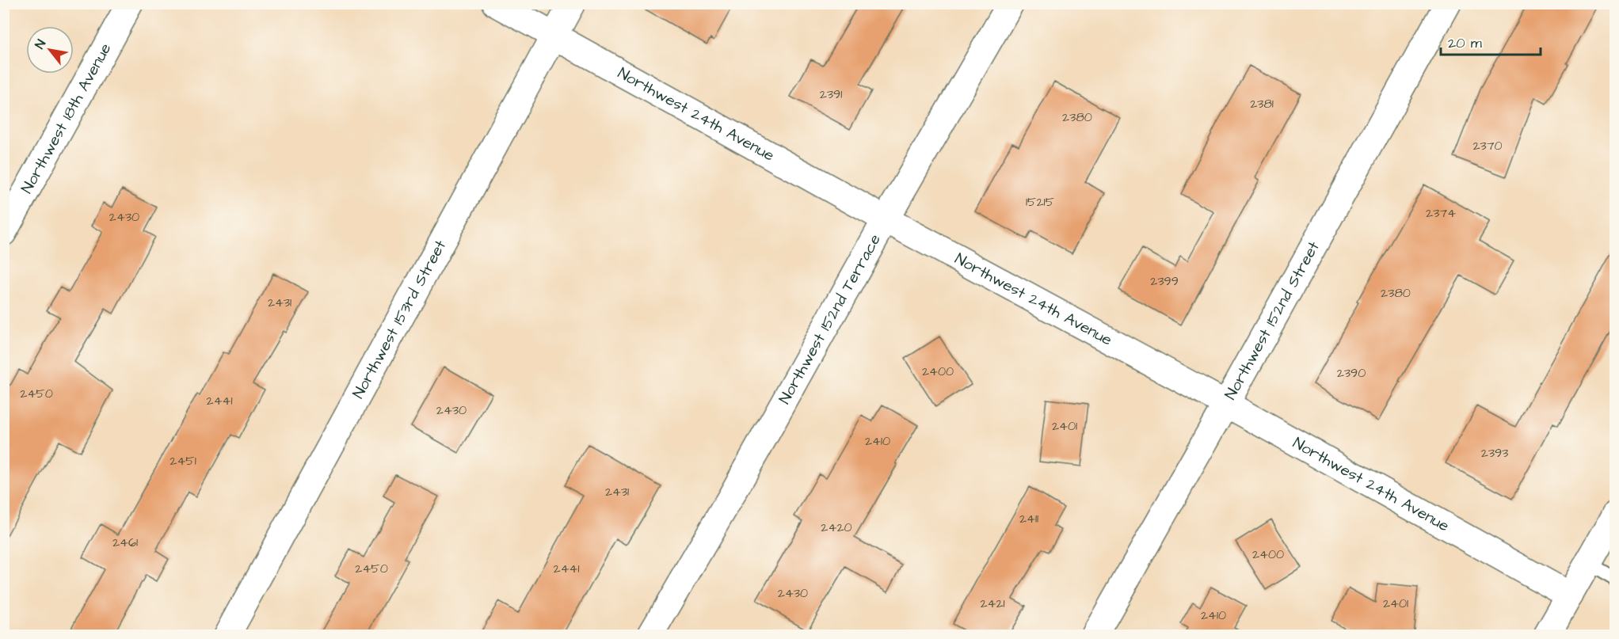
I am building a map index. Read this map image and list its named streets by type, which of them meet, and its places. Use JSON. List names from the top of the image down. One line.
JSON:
{"streets":{"street":["Northwest 24th Avenue","Northwest 18th Avenue","Northwest 152nd Terrace","Northwest 153rd Street","Northwest 152nd Street"]},"crossings":[["Northwest 24th Avenue","Northwest 152nd Terrace"],["Northwest 24th Avenue","Northwest 153rd Street"],["Northwest 24th Avenue","Northwest 152nd Street"]],"house_numbers":["2391","2381","2380","2370","15215","2374","2430","2399","2380","2431","2400","2390","2450","2441","2430","2401","2410","2393","2451","2431","2411","2420","2461","2400","2450","2441","2430","2421","2401","2410"],"scale_bar":"20 m","north":"top left"}
